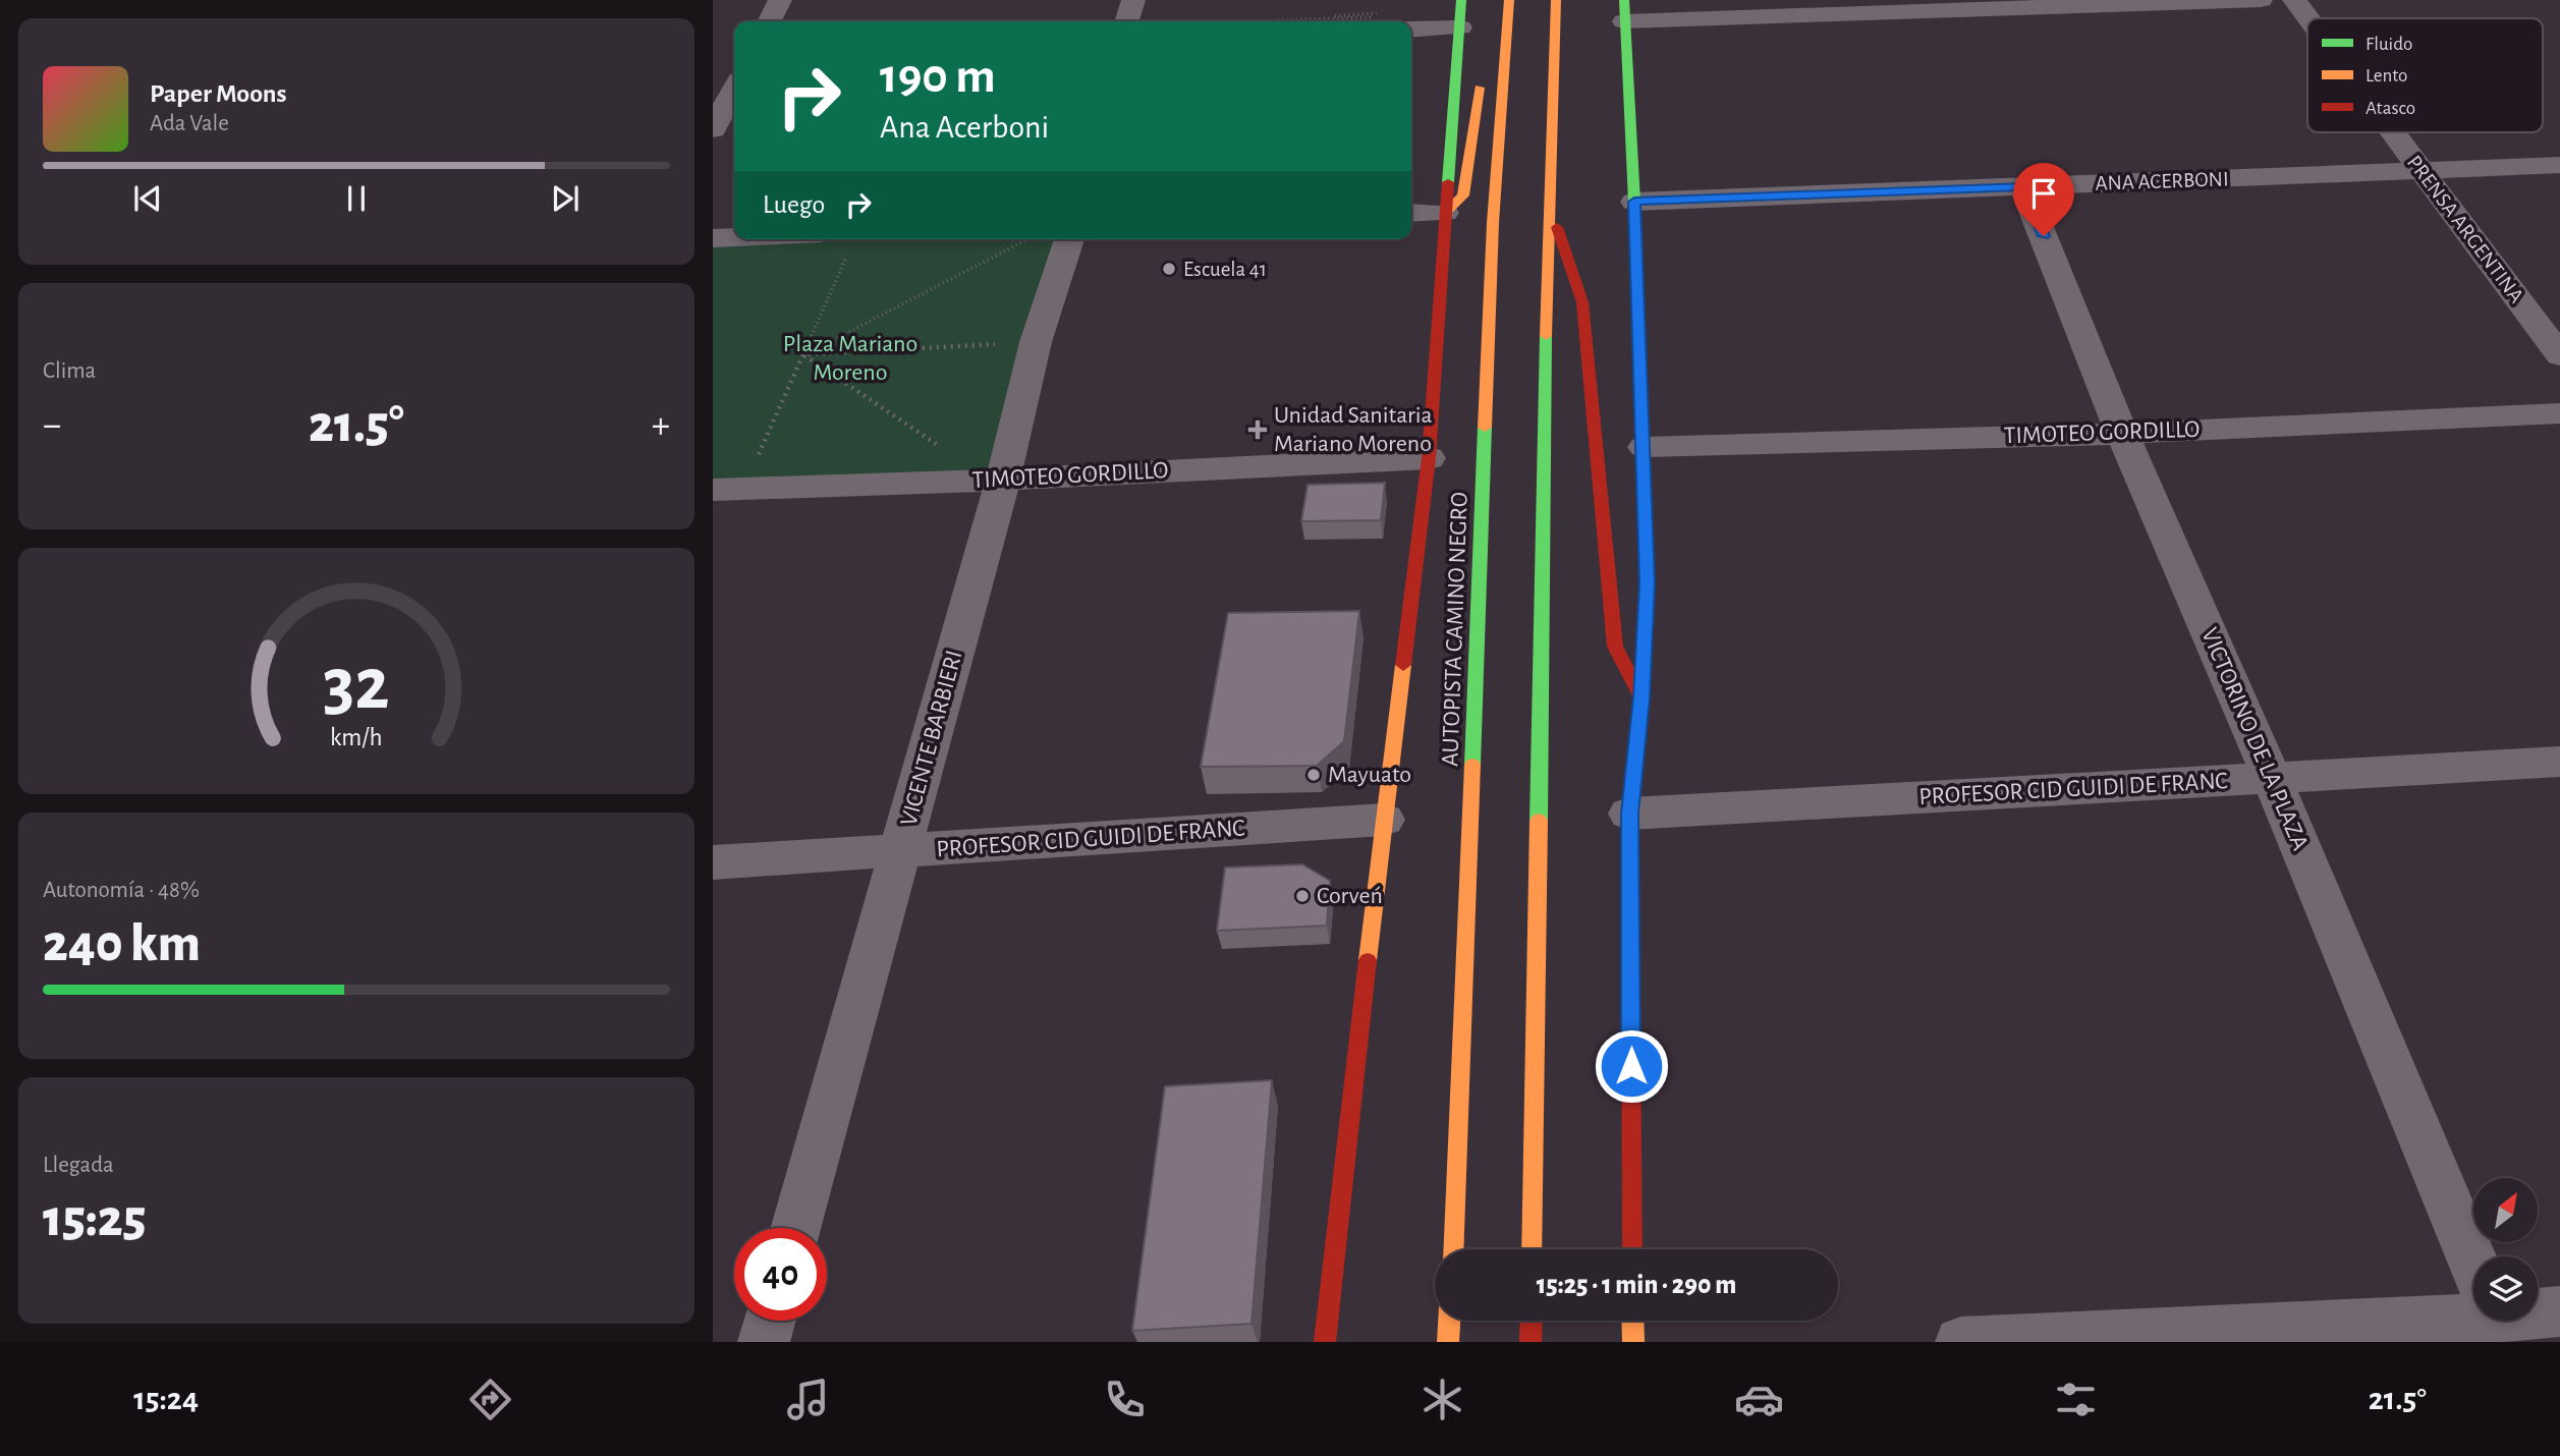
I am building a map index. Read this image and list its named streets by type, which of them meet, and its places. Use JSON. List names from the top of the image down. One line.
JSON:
{"streets":{"main road":["AUTOPISTA CAMINO NEGRO"],"street":["ANA ACERBONI","PRENSA ARGENTINA","TIMOTEO GORDILLO","VICENTE BARBIERI","VICTORINO DE LA PLAZA","PROFESOR CID GUIDI DE FRANC"]},"crossings":[["ANA ACERBONI","PRENSA ARGENTINA"],["ANA ACERBONI","VICTORINO DE LA PLAZA"],["TIMOTEO GORDILLO","VICENTE BARBIERI"],["TIMOTEO GORDILLO","VICTORINO DE LA PLAZA"],["VICENTE BARBIERI","PROFESOR CID GUIDI DE FRANC"],["VICTORINO DE LA PLAZA","PROFESOR CID GUIDI DE FRANC"]],"parks":["Plaza Mariano Moreno"],"places":{"other":["Escuela 41","Mayuato","Corveń"],"health":["Unidad Sanitaria Mariano Moreno"]},"legend":["Fluido","Lento","Atasco"],"north":"top right","page":{"turn":["190 m","Ana Acerboni"],"song":["Paper Moons","Ada Vale"],"then":"Luego","tile":["Clima",["Autonomía · 48%","240 km"],["Llegada","15:25"]],"heat":["−","21.5°","+"],"limit":"40","trip":"15:25 · 1 min · 290 m","tabs":["15:24","21.5°"],"gauge":["32","km/h"]}}
